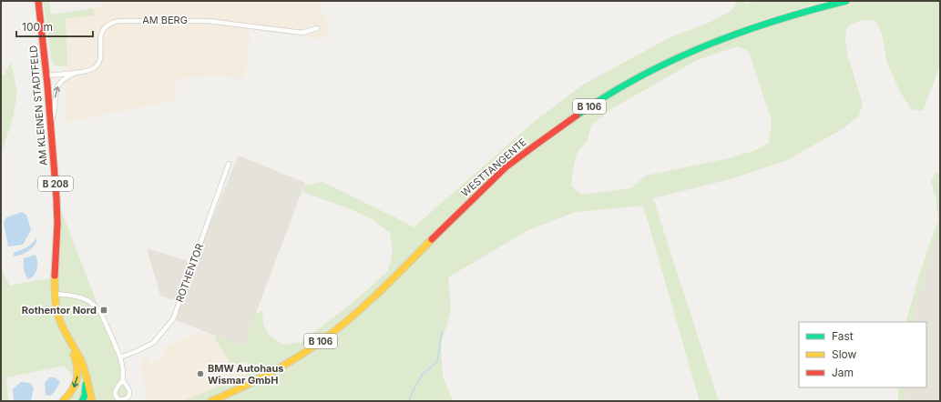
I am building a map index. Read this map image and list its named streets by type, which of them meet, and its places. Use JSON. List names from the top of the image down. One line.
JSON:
{"streets":{"main road":["AM KLEINEN STADTFELD","B 106","WESTTANGENTE","B 208"],"street":["AM BERG","ROTHENTOR"]},"crossings":[["AM BERG","AM KLEINEN STADTFELD"],["AM KLEINEN STADTFELD","B 208"]],"places":{"transit":["Rothentor Nord"],"other":["BMW Autohaus Wismar GmbH"]},"legend":["Fast","Slow","Jam"],"scale_bar":"100 m"}
